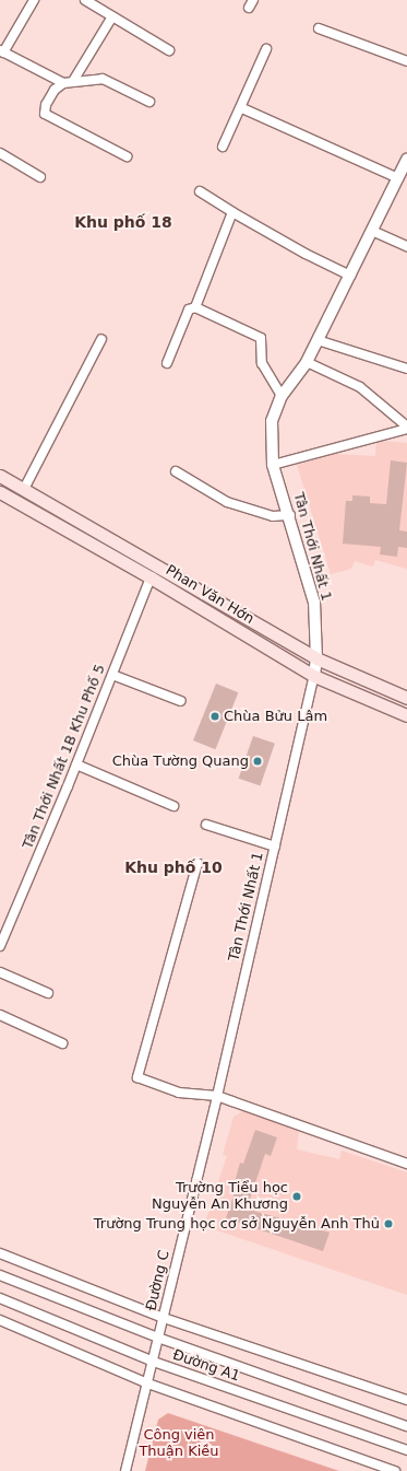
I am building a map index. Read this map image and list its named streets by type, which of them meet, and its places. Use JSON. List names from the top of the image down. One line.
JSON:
{"streets":{"main road":["Phan Văn Hớn"],"street":["Tân Thới Nhất 1","Tân Thới Nhất 1B Khu Phố 5","Đường C","Đường A1"]},"crossings":[["Tân Thới Nhất 1","Phan Văn Hớn"],["Tân Thới Nhất 1","Đường C"],["Phan Văn Hớn","Tân Thới Nhất 1B Khu Phố 5"],["Đường C","Đường A1"]],"districts":["Khu phố 18","Khu phố 10"],"parks":["Công viên Thuận Kiều"],"places":["Chùa Bửu Lâm","Chùa Tường Quang","Trường Tiểu học Nguyễn An Khương","Trường Trung học cơ sở Nguyễn Anh Thủ"]}
